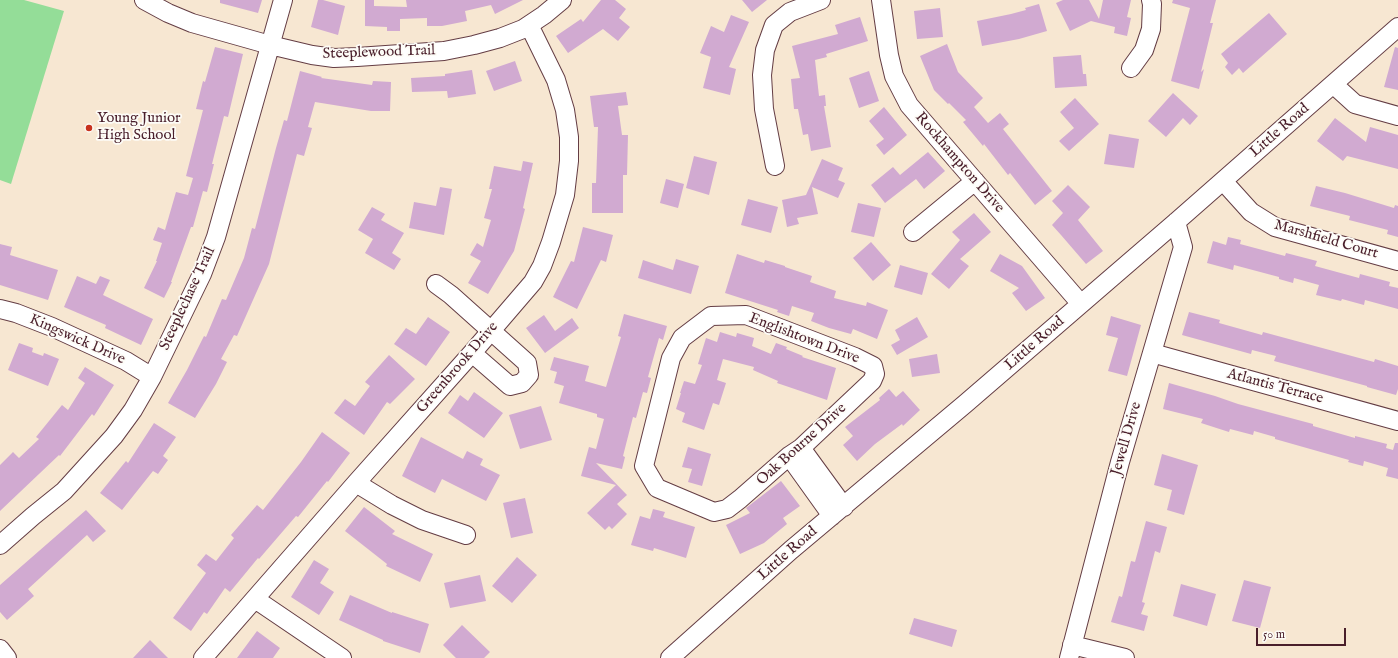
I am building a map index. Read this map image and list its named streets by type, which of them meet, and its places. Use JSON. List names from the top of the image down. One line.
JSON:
{"streets":{"street":["Steeplewood Trail","Little Road","Rockhampton Drive","Marshfield Court","Steeplechase Trail","Englishtown Drive","Kingswick Drive","Greenbrook Drive","Atlantis Terrace","Jewell Drive","Oak Bourne Drive"]},"crossings":[["Steeplewood Trail","Steeplechase Trail"],["Steeplewood Trail","Greenbrook Drive"],["Little Road","Rockhampton Drive"],["Little Road","Marshfield Court"],["Little Road","Jewell Drive"],["Steeplechase Trail","Kingswick Drive"],["Englishtown Drive","Oak Bourne Drive"],["Atlantis Terrace","Jewell Drive"]],"places":["Young Junior High School"],"scale_bar":"50 m"}
